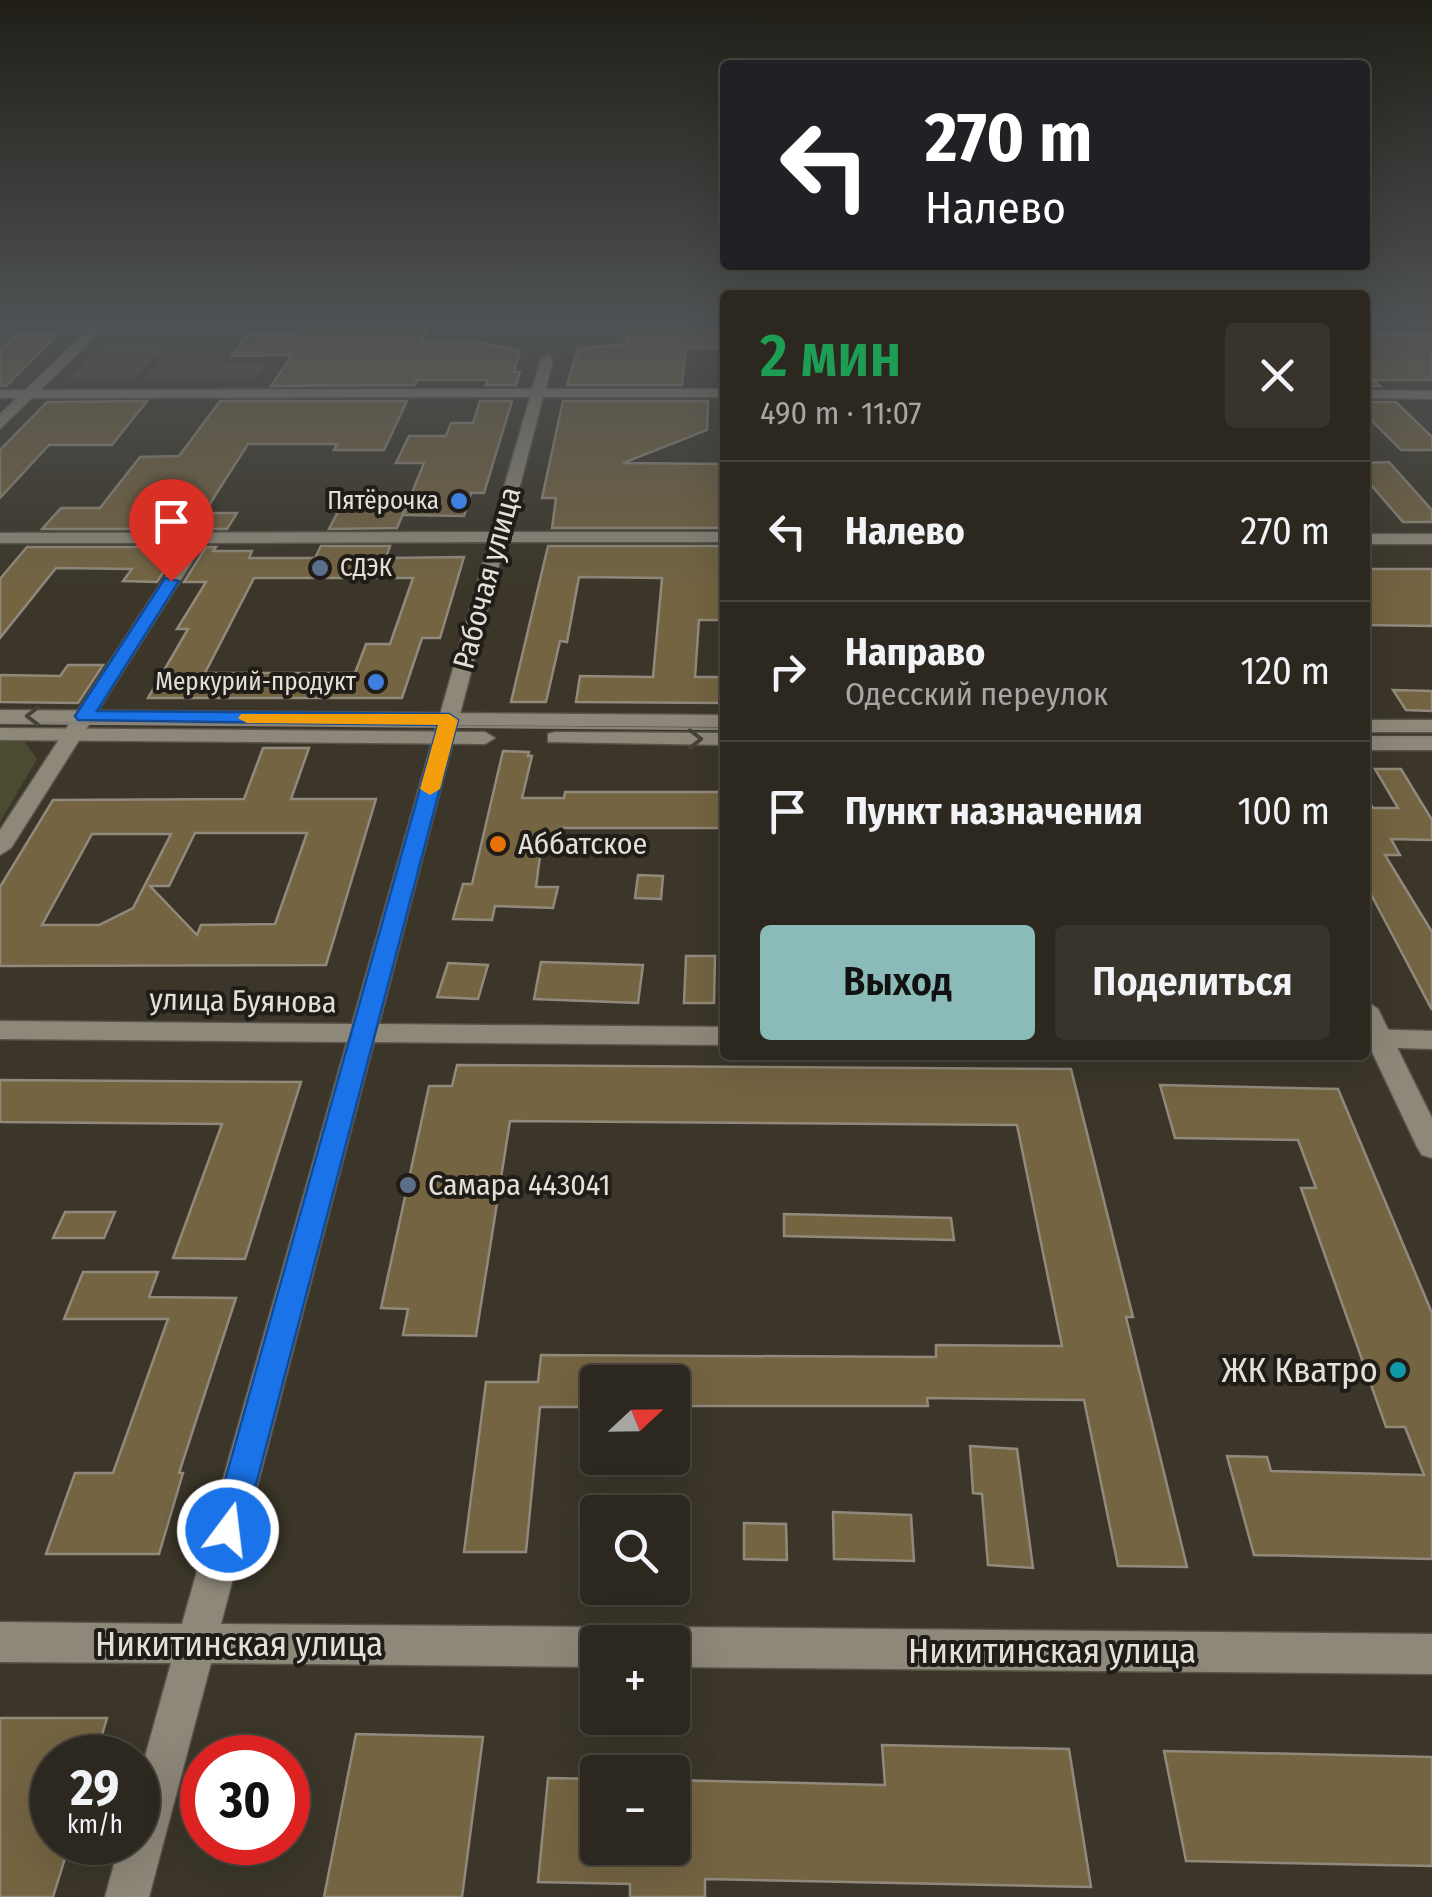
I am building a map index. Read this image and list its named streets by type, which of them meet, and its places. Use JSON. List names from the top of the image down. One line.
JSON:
{"streets":{"street":["Рабочая улица","улица Буянова","Никитинская улица"]},"crossings":[["Рабочая улица","улица Буянова"],["Рабочая улица","Никитинская улица"]],"places":["Пятёрочка","СДЭК","Меркурий-продукт","Аббатское","Самара 443041","ЖК Кватро"],"north":"right","page":{"turn":["270 m","Налево"],"heading":["2 мин","490 m · 11:07"],"list":[{"name":"Налево","value":"270 m"},{"name":"Направо","note":"Одесский переулок","value":"120 m"},{"name":"Пункт назначения","value":"100 m"}],"buttons":["Выход","Поделиться"],"map_buttons":["+","−"],"speed":"29 km/h","limit":"30"}}
